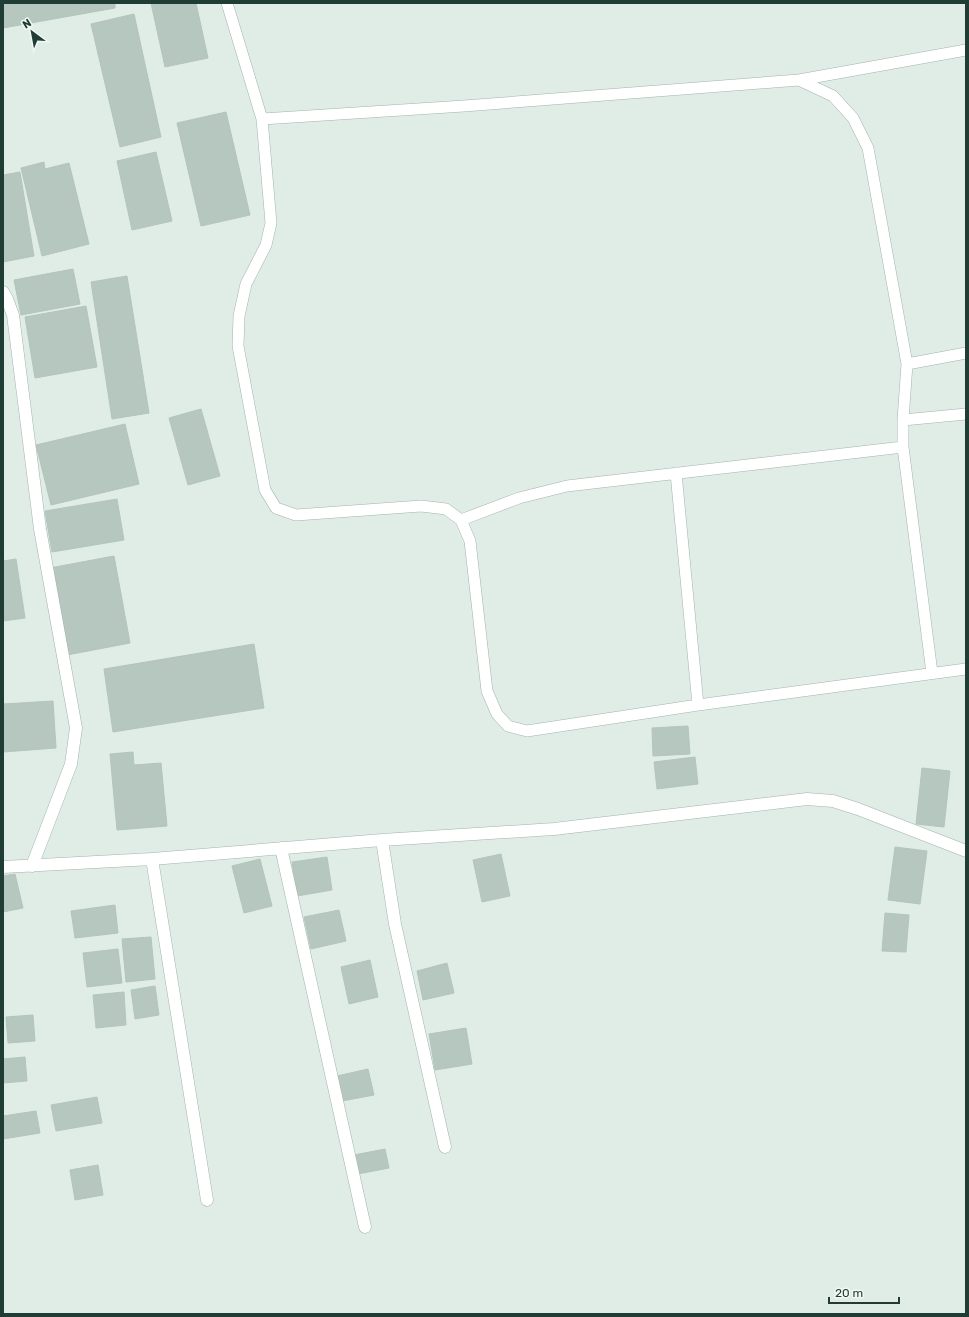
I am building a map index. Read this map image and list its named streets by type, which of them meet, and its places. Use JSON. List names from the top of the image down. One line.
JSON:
{"scale_bar":"20 m","north":"top left"}
